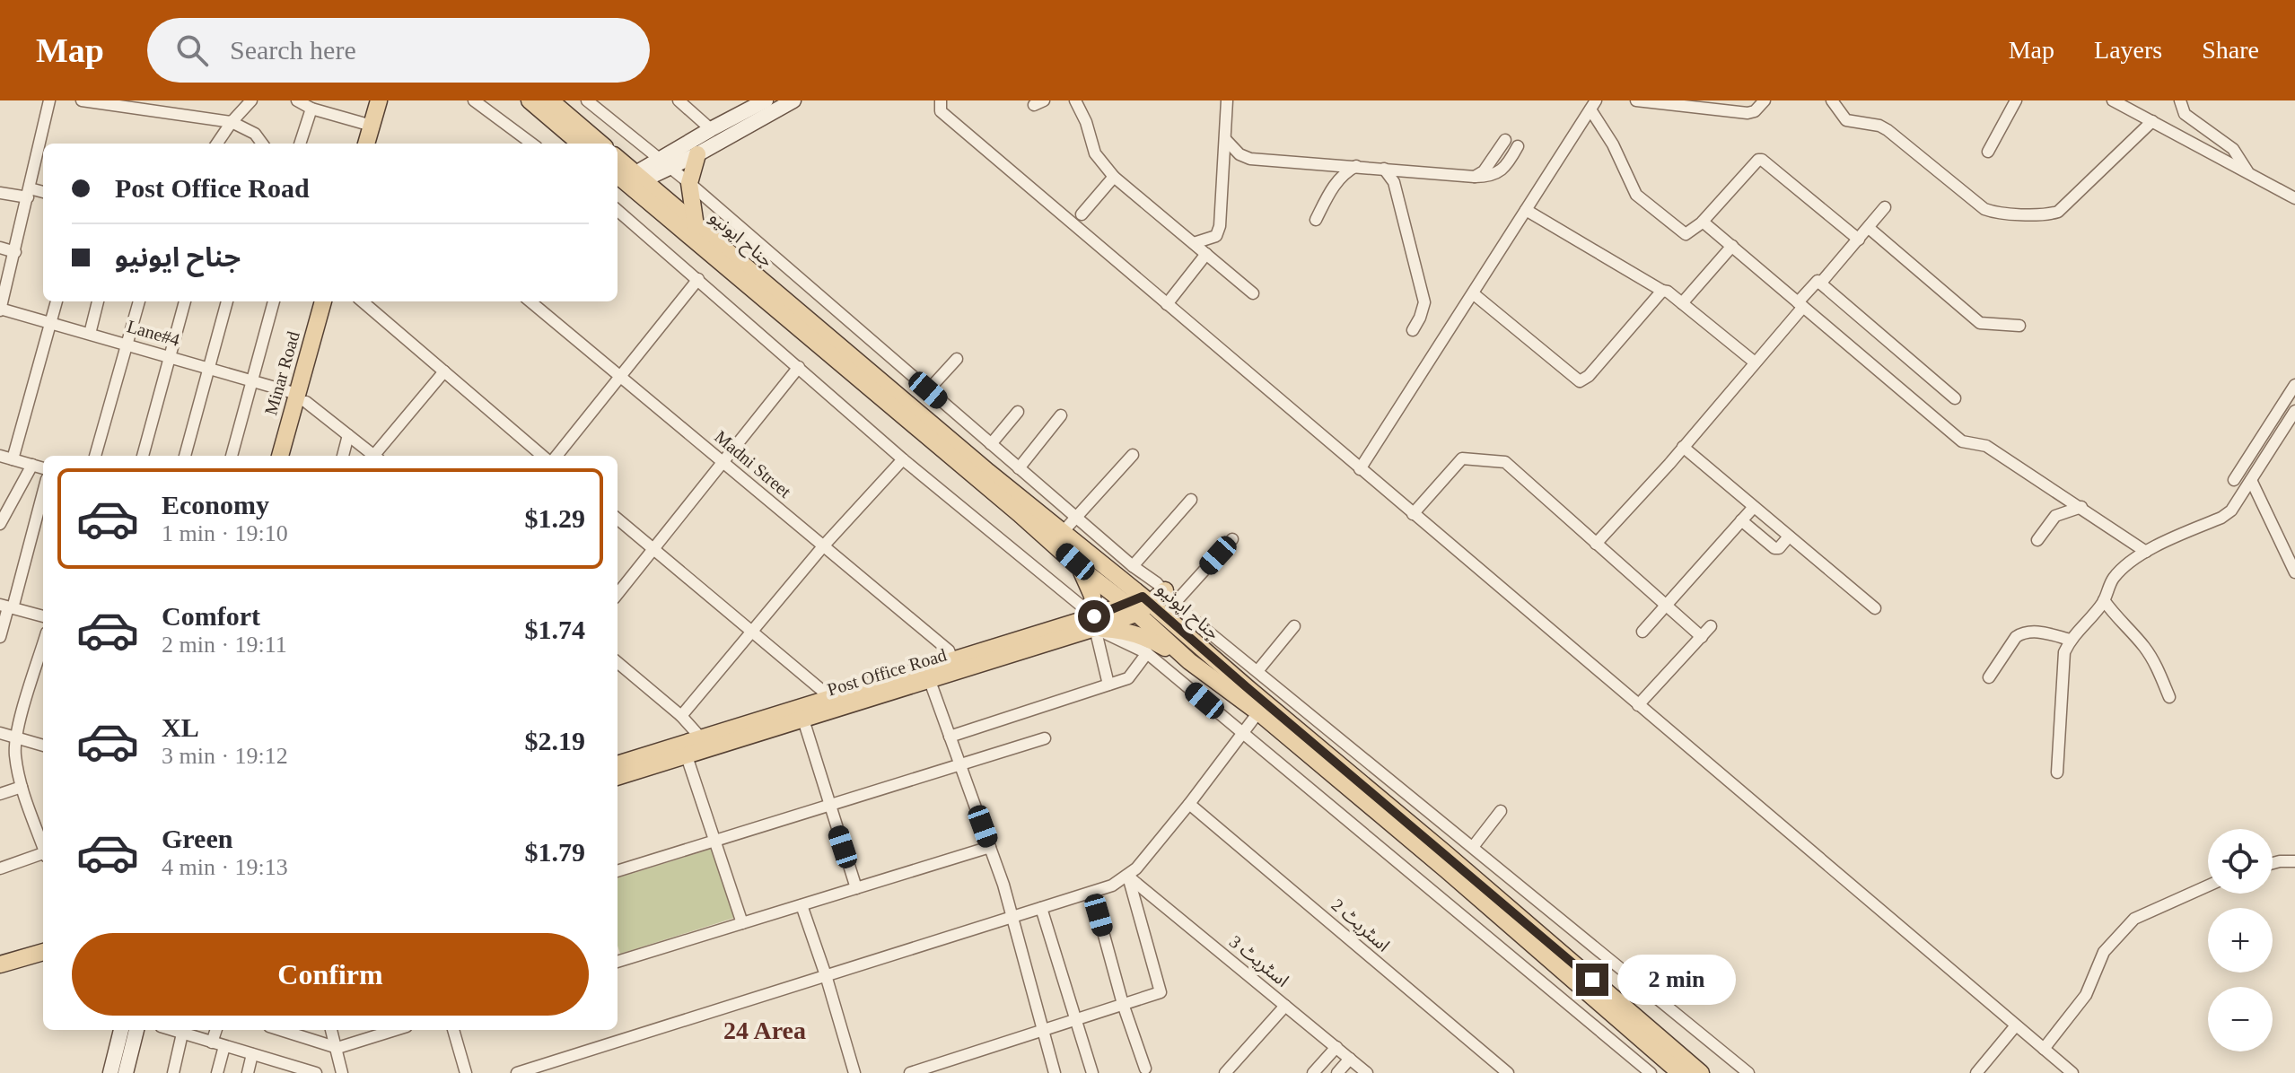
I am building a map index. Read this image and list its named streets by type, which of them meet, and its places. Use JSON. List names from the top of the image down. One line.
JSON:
{"streets":{"main road":["جناح ایونیو","Minar Road","Post Office Road"],"street":["Lane#4","Madni Street","اسٹریٹ 2","اسٹریٹ 3"]},"crossings":[["جناح ایونیو","Post Office Road"],["Lane#4","Minar Road"],["Madni Street","Post Office Road"]],"districts":["24 Area"],"page":{"header":"Map","search":"Search here","nav":["Map","Layers","Share"],"banner":["Post Office Road","جناح ایونیو"],"list":[{"name":"Economy","note":"1 min · 19:10","value":"$1.29"},{"name":"Comfort","note":"2 min · 19:11","value":"$1.74"},{"name":"XL","note":"3 min · 19:12","value":"$2.19"},{"name":"Green","note":"4 min · 19:13","value":"$1.79"}],"map_buttons":["+","−"],"buttons":"Confirm","bubble":"2 min"}}
